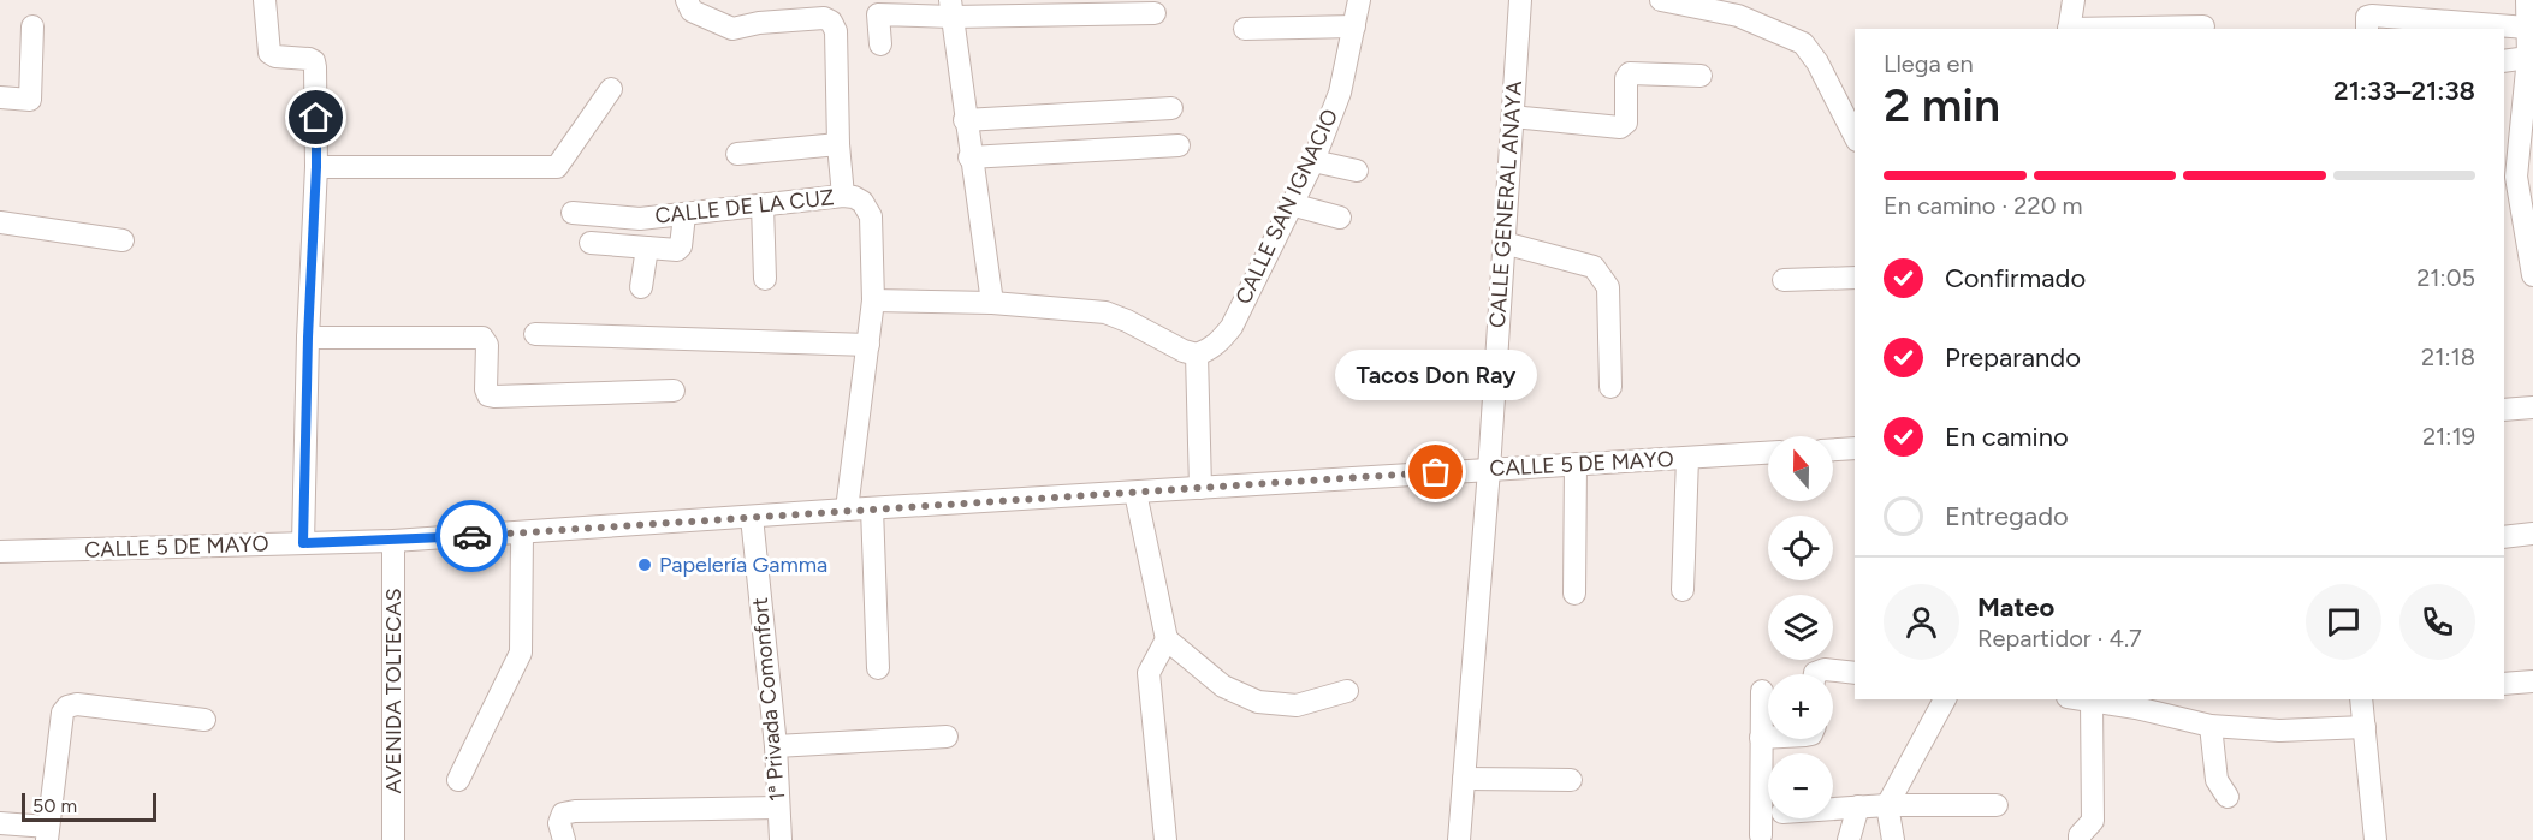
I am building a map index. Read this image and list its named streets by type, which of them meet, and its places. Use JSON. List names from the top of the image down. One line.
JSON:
{"streets":{"street":["CALLE GENERAL ANAYA","CALLE DE LA CUZ","CALLE SAN IGNACIO","CALLE 5 DE MAYO","AVENIDA TOLTECAS","1ª Privada Comonfort"]},"crossings":[["CALLE GENERAL ANAYA","CALLE 5 DE MAYO"],["CALLE DE LA CUZ","CALLE 5 DE MAYO"],["CALLE 5 DE MAYO","AVENIDA TOLTECAS"],["CALLE 5 DE MAYO","1ª Privada Comonfort"]],"places":["Tacos Don Ray","Papelería Gamma"],"scale_bar":"50 m","north":"top","page":{"heading":["2 min","Llega en","21:33–21:38"],"panel":["Mateo","Repartidor · 4.7"],"bar":"En camino · 220 m","list":[["Confirmado","21:05"],["Preparando","21:18"],["En camino","21:19"],"Entregado"],"bubble":"Tacos Don Ray","map_buttons":["+","−"],"scale":"50 m"}}
